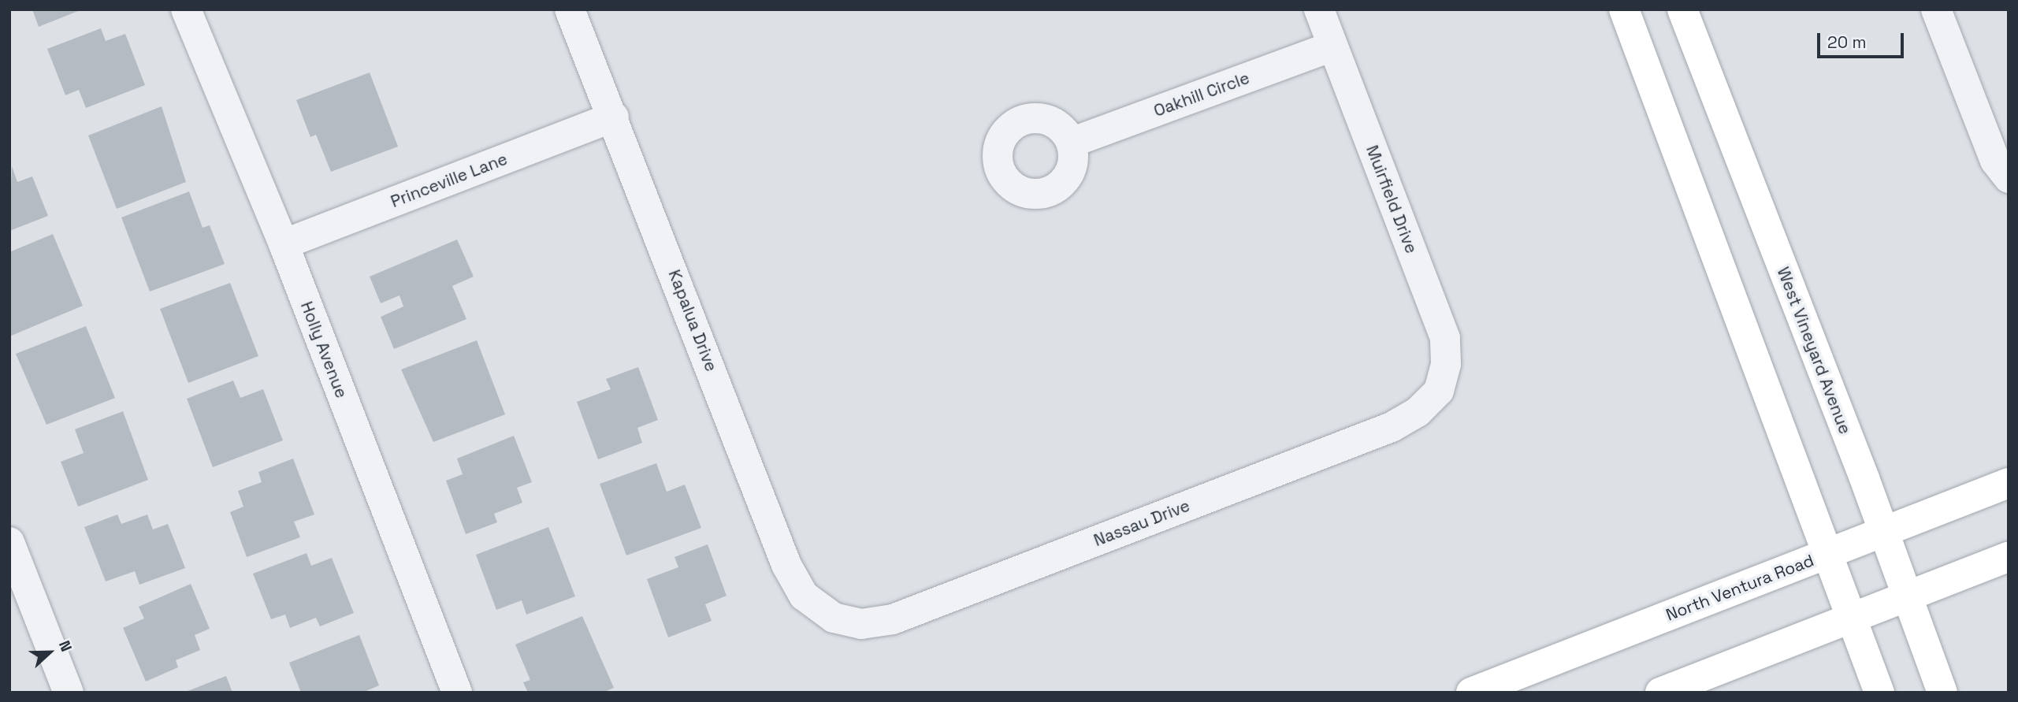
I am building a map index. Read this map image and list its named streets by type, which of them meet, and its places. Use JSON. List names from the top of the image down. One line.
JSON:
{"streets":{"main road":["West Vineyard Avenue","North Ventura Road"],"street":["Oakhill Circle","Princeville Lane","Muirfield Drive","Kapalua Drive","Holly Avenue","Nassau Drive"]},"crossings":[["Oakhill Circle","Muirfield Drive"],["Princeville Lane","Kapalua Drive"],["Princeville Lane","Holly Avenue"],["Muirfield Drive","Nassau Drive"],["Kapalua Drive","Nassau Drive"],["West Vineyard Avenue","North Ventura Road"]],"scale_bar":"20 m","north":"right"}
